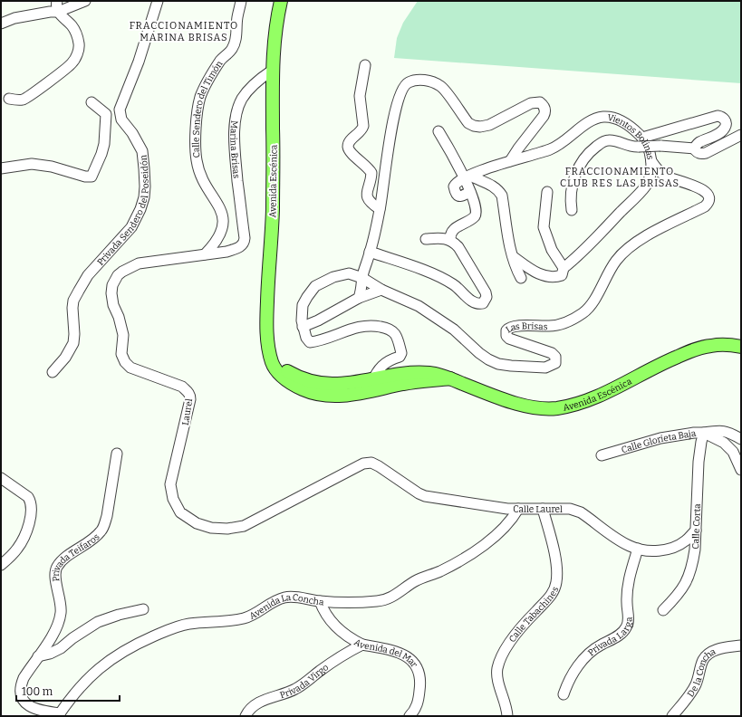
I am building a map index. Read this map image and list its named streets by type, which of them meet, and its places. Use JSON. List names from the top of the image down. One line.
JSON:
{"streets":{"main road":["Avenida Escénica"],"street":["Calle Sendero del Timón","Vientos Bolinas","Marina Brisas","Privada Sendero del Poseidón","Las Brisas","Laurel","Calle Glorieta Baja","Calle Laurel","Calle Corta","Privada Teifaros","Avenida La Concha","Calle Tabachines","Privada Larga","Avenida del Mar","De la Concha","Privada Virgo"]},"crossings":[["Calle Sendero del Timón","Laurel"],["Vientos Bolinas","Las Brisas"],["Marina Brisas","Avenida Escénica"],["Marina Brisas","Laurel"],["Laurel","Calle Laurel"],["Calle Glorieta Baja","Calle Corta"],["Calle Laurel","Calle Corta"],["Calle Laurel","Avenida La Concha"],["Calle Laurel","Calle Tabachines"],["Calle Laurel","Privada Larga"],["Privada Teifaros","Avenida La Concha"],["Avenida La Concha","Avenida del Mar"],["Avenida del Mar","Privada Virgo"]],"districts":["FRACCIONAMIENTO MARINA BRISAS","FRACCIONAMIENTO CLUB RES LAS BRISAS"],"scale_bar":"100 m"}
